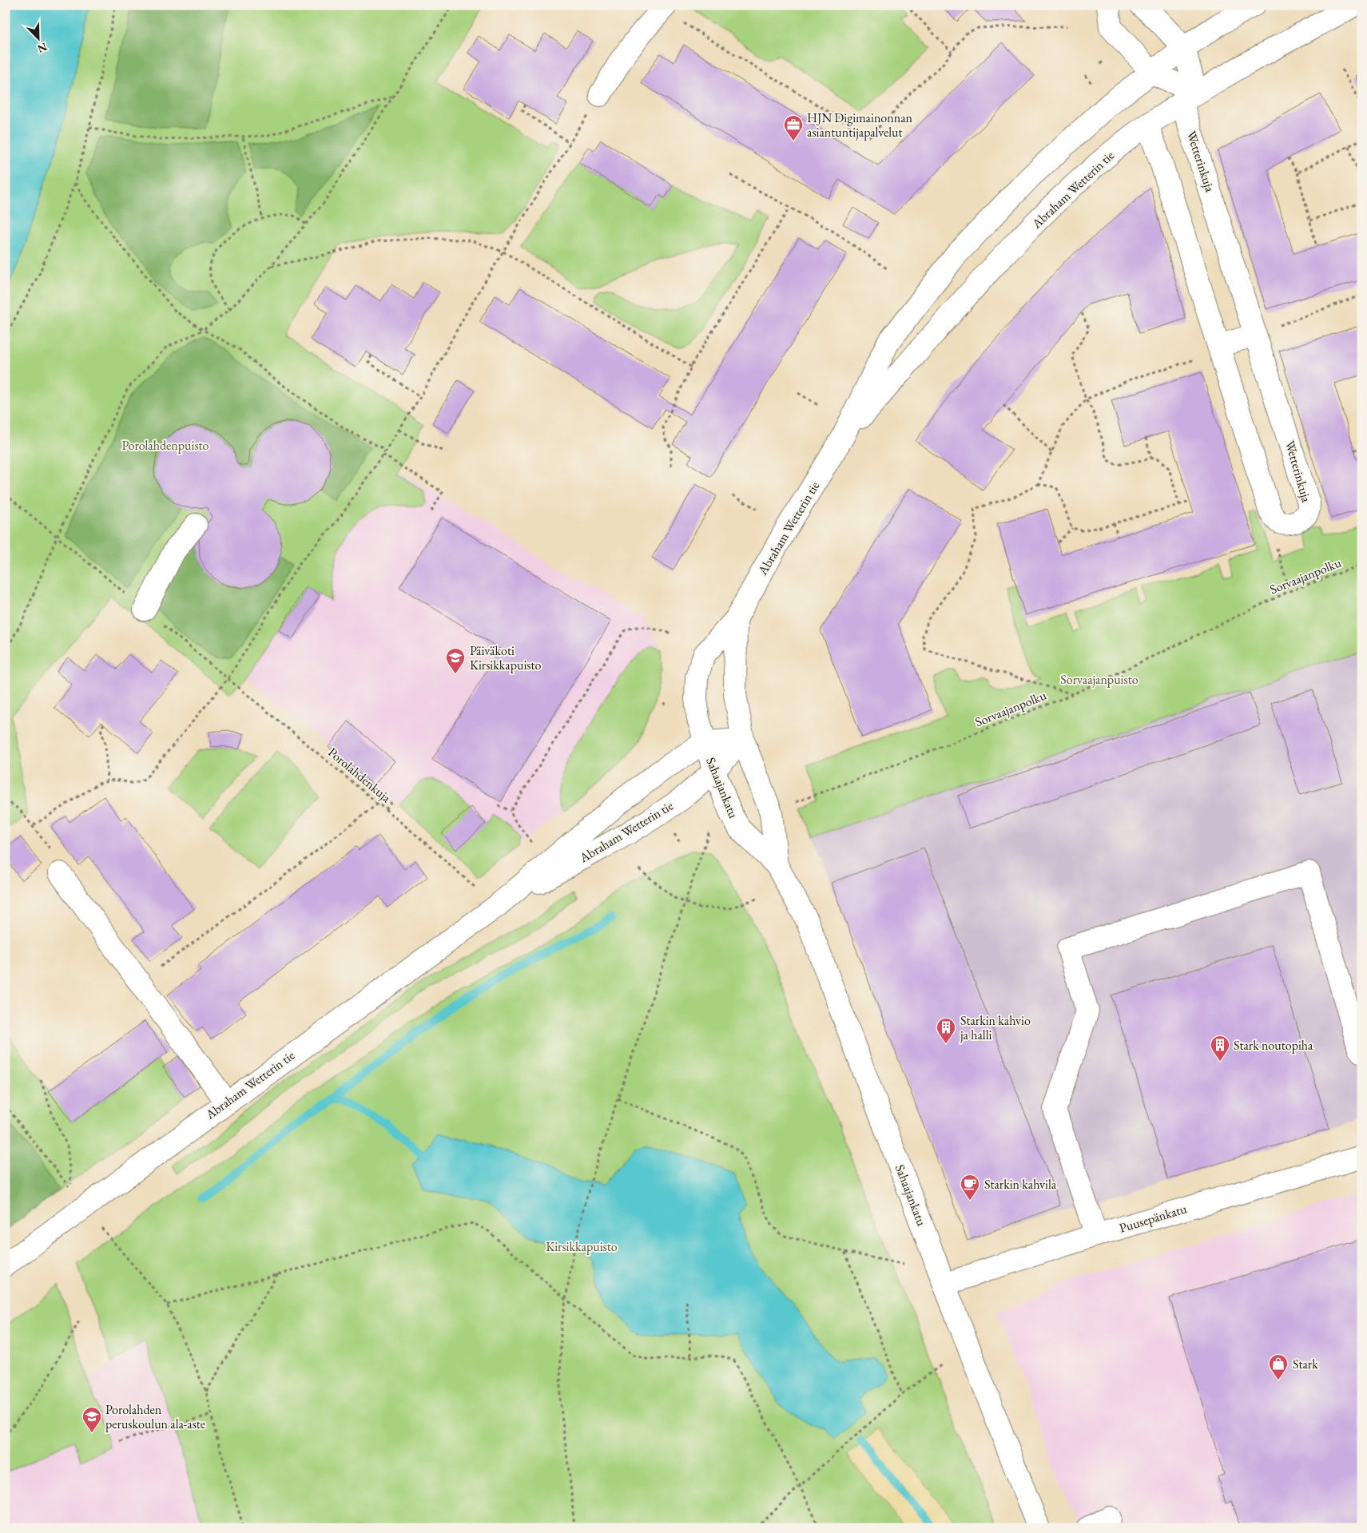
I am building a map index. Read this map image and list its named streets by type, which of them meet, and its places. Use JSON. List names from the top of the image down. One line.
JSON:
{"streets":{"main road":["Wetterinkuja","Abraham Wetterin tie","Sahaajankatu","Puusepänkatu"],"path":["Sorvaajanpolku","Porolahdenkuja"]},"crossings":[["Wetterinkuja","Abraham Wetterin tie"],["Abraham Wetterin tie","Sahaajankatu"],["Sahaajankatu","Puusepänkatu"]],"parks":["Porolahdenpuisto","Sorvaajanpuisto","Kirsikkapuisto"],"places":{"office":["HJN Digimainonnan asiantuntijapalvelut"],"school or university":["Päiväkoti Kirsikkapuisto","Porolahden peruskoulun ala-aste"],"building":["Starkin kahvio ja halli","Stark noutopiha"],"cafe":["Starkin kahvila"],"shop":["Stark"]},"north":"bottom right"}
